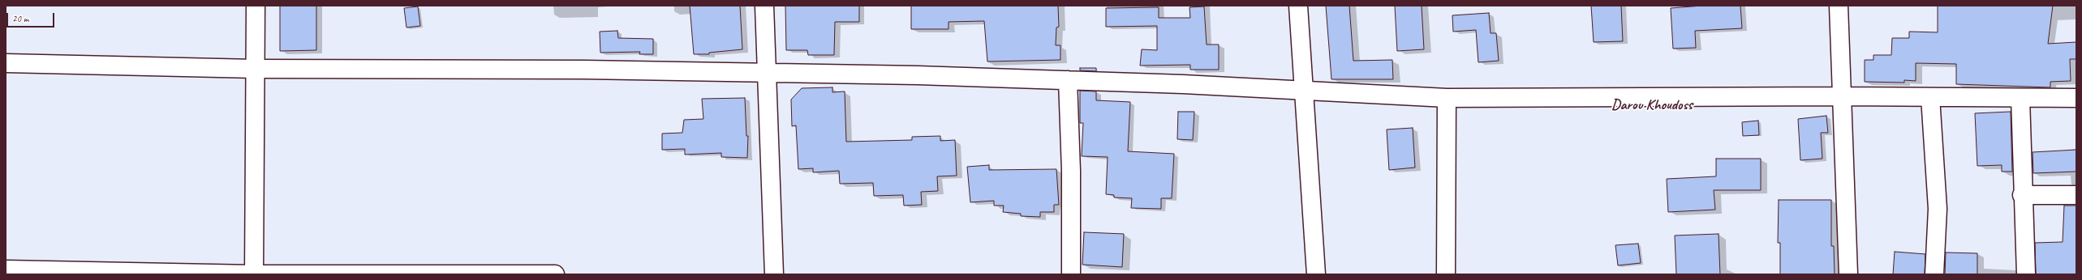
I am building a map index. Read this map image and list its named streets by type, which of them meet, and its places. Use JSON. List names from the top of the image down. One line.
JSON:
{"districts":["Darou Khoudoss"],"scale_bar":"20 m"}
